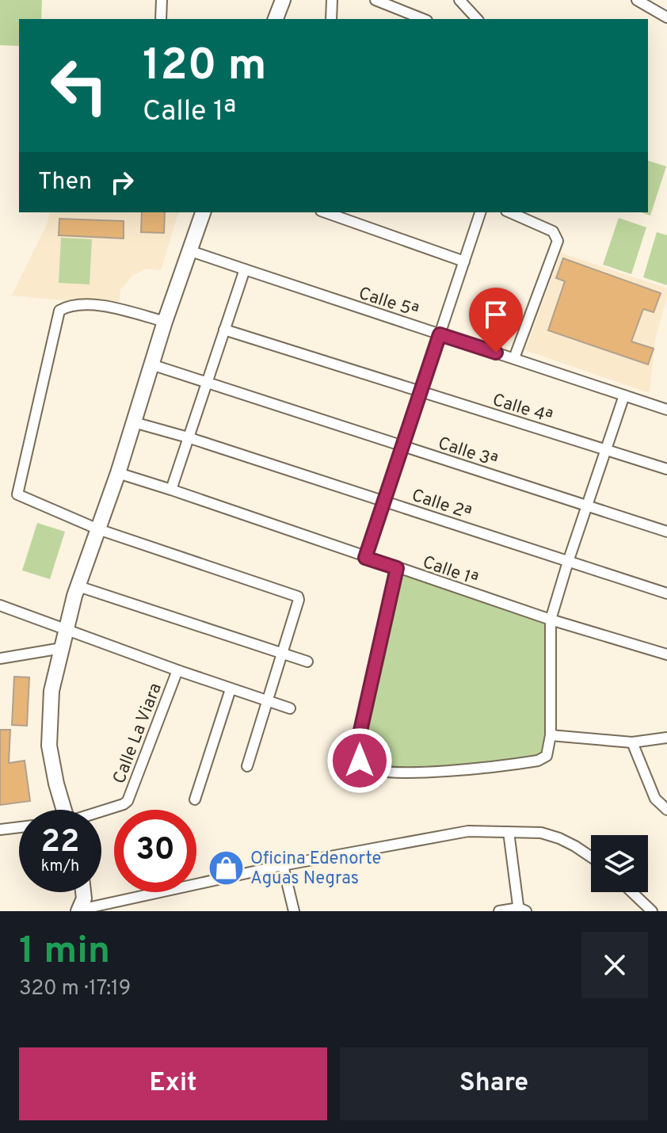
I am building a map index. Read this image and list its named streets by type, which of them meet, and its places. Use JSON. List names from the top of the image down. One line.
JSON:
{"streets":{"street":["Calle 5ª","Calle 4ª","Calle 3ª","Calle 2ª","Calle 1ª","Calle La Viara"]},"places":{"shop":["Oficina Edenorte Aguas Negras"]},"page":{"turn":["120 m","Calle 1ª"],"then":"Then","speed":"22 km/h","limit":"30","heading":["1 min","320 m · 17:19"],"buttons":["Exit","Share"]}}
